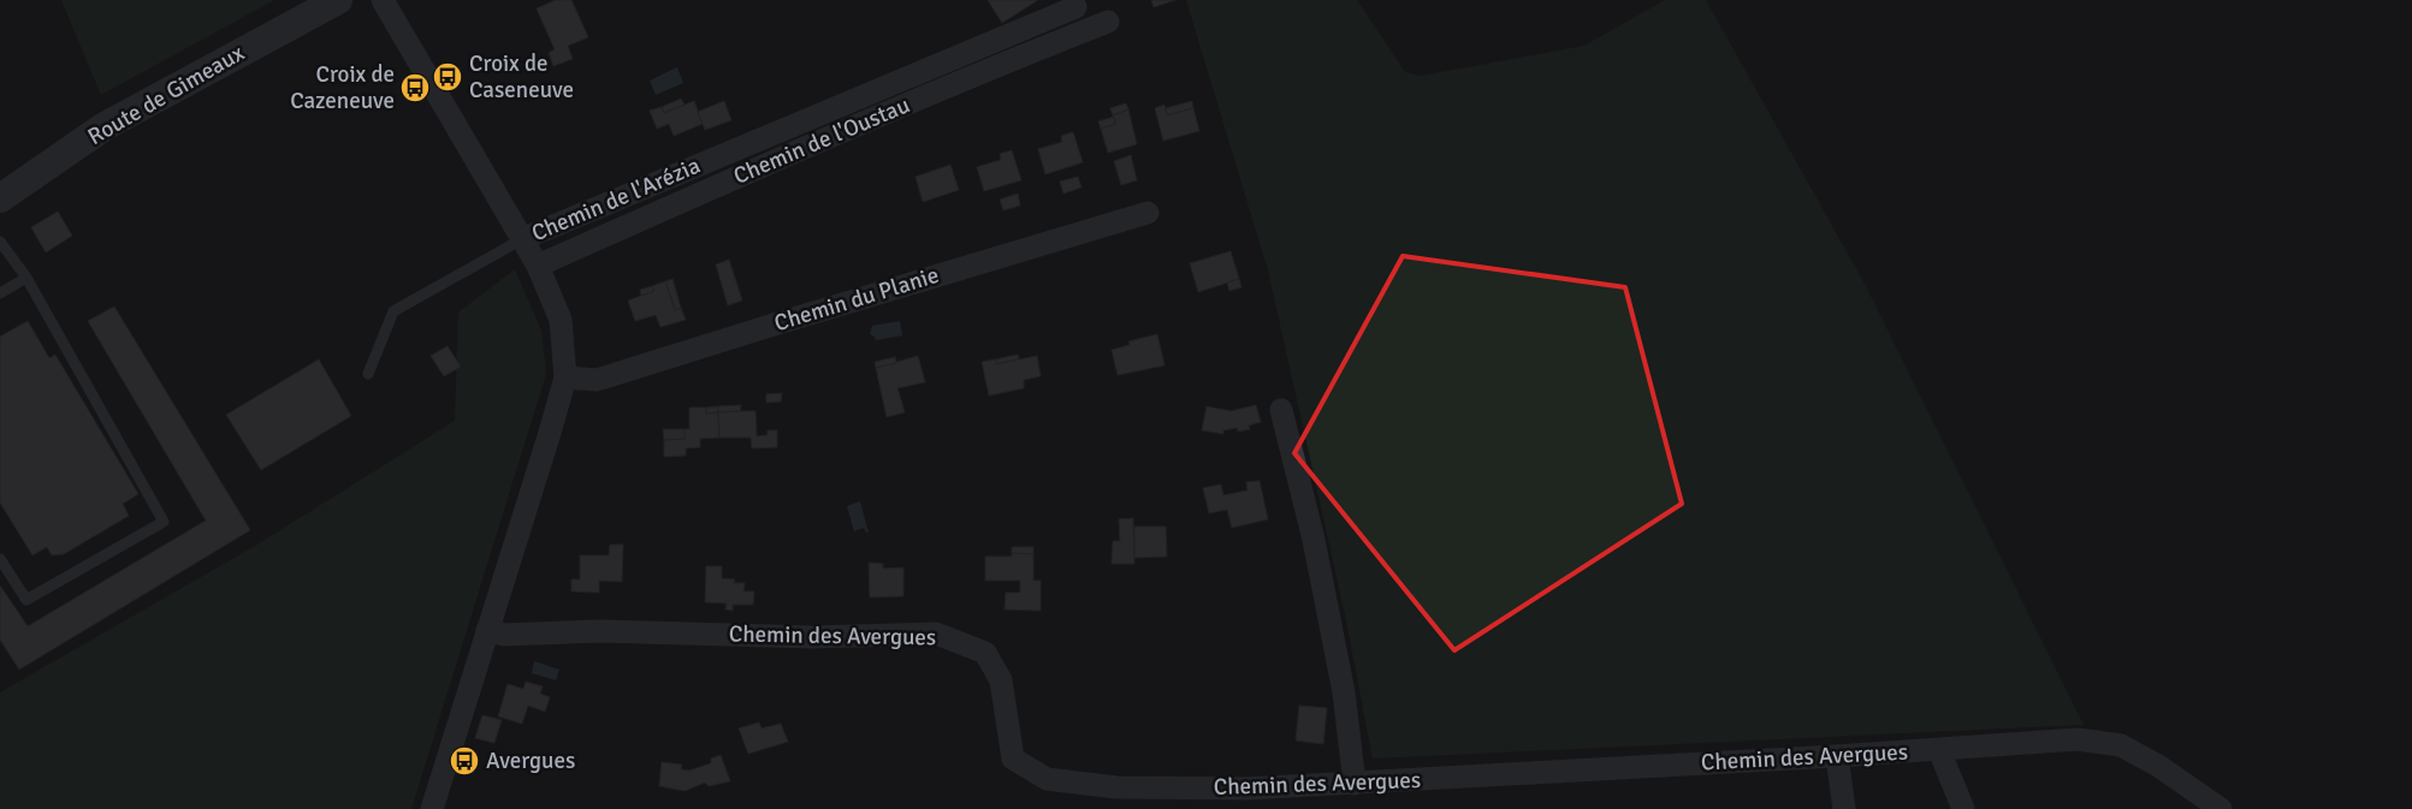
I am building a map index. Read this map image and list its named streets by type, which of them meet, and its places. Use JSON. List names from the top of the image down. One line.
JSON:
{"streets":{"street":["Route de Gimeaux","Chemin de l'Oustau","Chemin de l'Arézia","Chemin du Planie","Chemin des Avergues"]},"places":{"bus stop":["Croix de Caseneuve","Croix de Cazeneuve","Avergues"]}}
